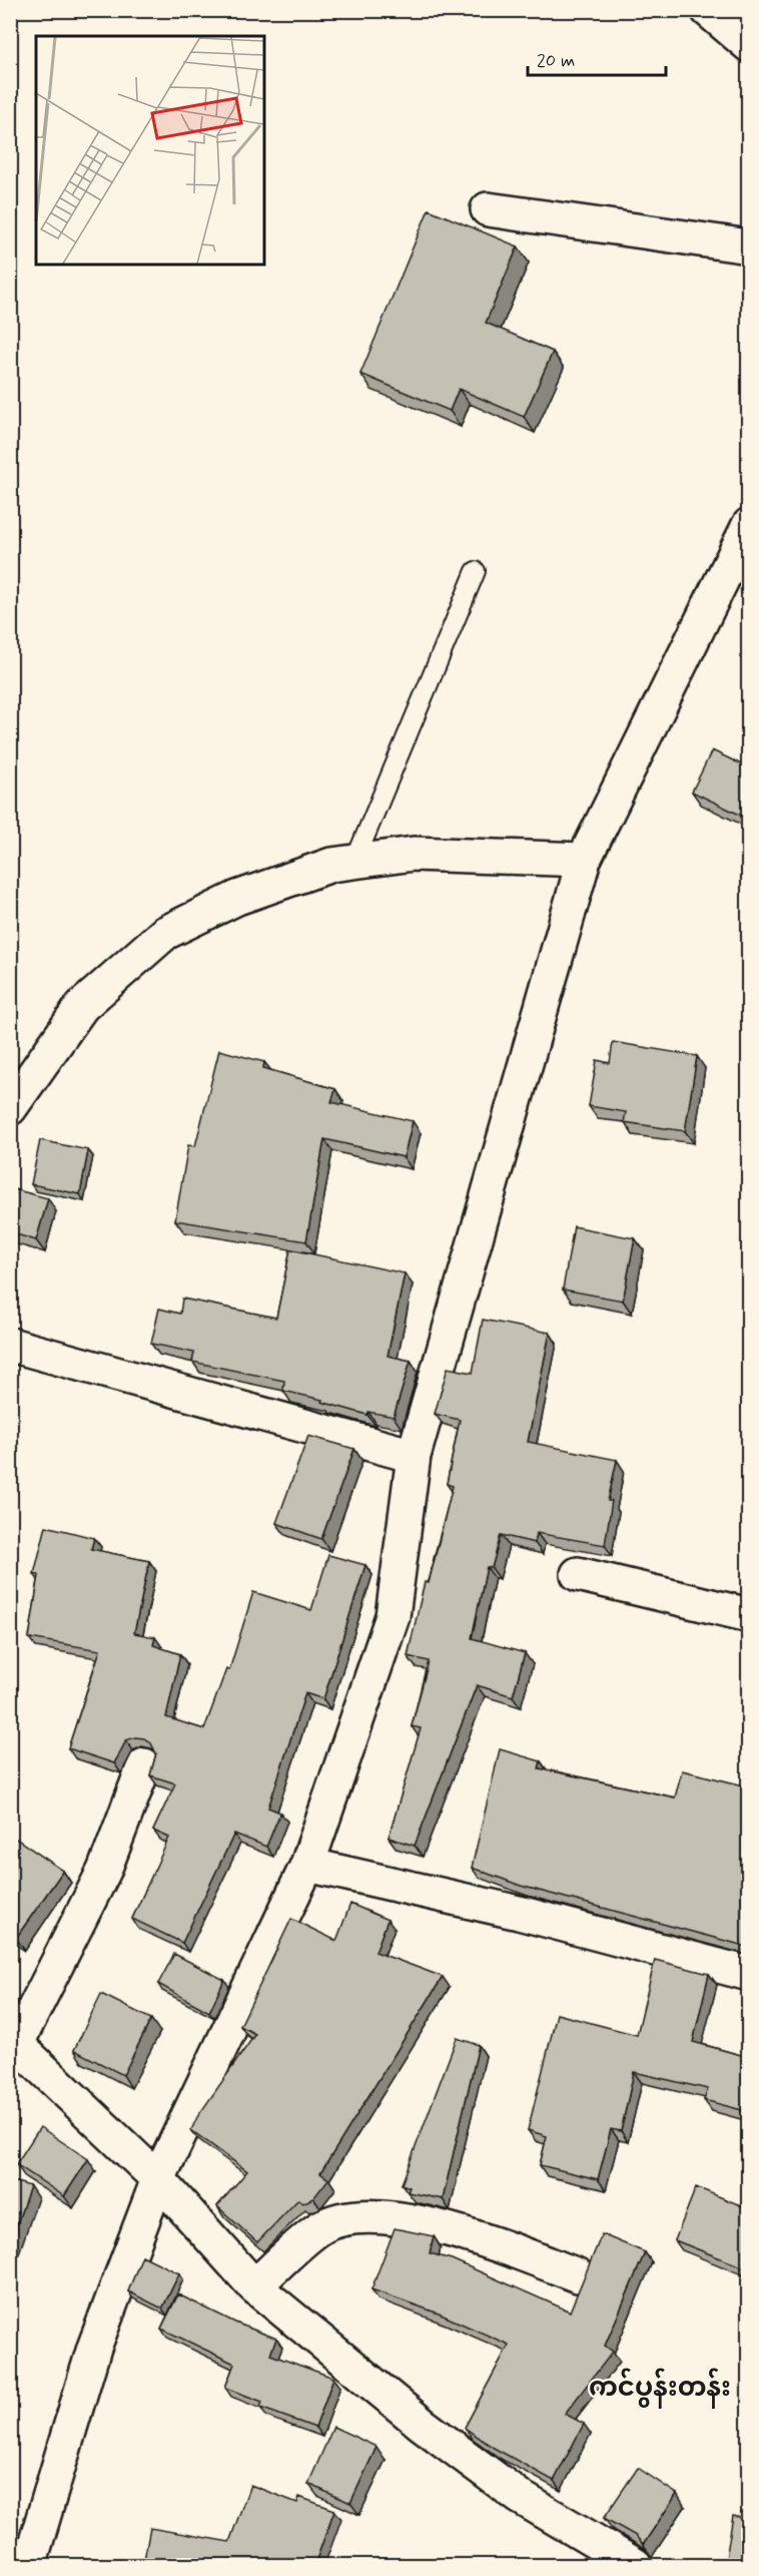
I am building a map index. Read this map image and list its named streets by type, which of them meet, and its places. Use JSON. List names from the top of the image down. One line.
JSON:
{"districts":["ကင်ပွန်းတန်း"],"scale_bar":"20 m"}
